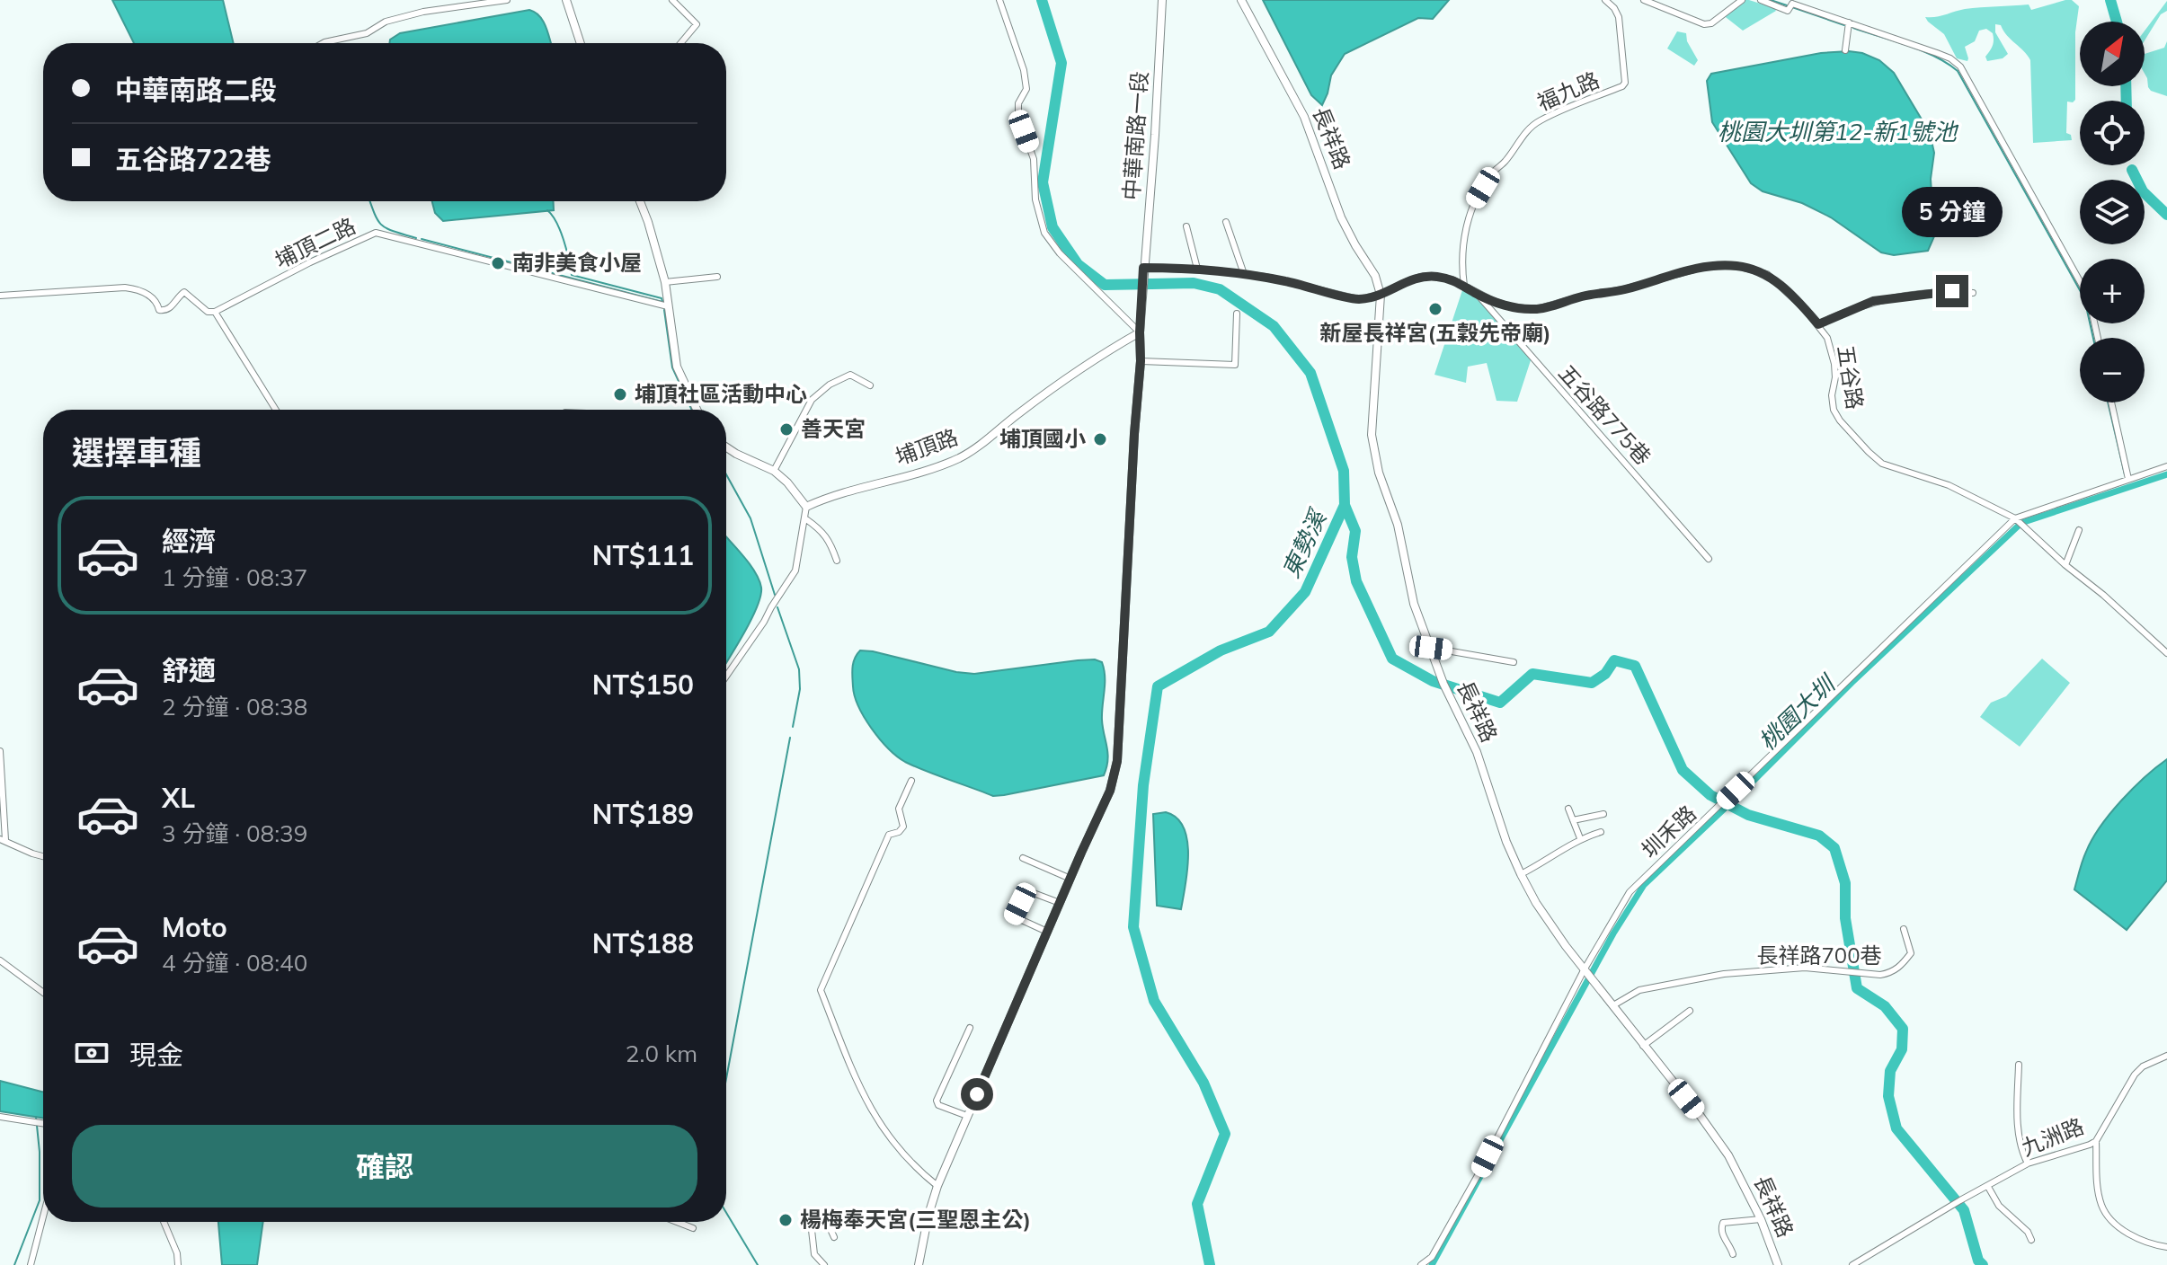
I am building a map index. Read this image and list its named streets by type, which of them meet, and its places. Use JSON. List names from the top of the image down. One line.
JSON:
{"streets":{"street":["福九路","中華南路一段","長祥路","埔頂二路","五谷路","五谷路775巷","埔頂路","圳禾路","長祥路700巷","九洲路"]},"crossings":[["福九路","五谷路"],["中華南路一段","埔頂路"],["長祥路","五谷路"],["長祥路","圳禾路"],["長祥路","長祥路700巷"],["五谷路","五谷路775巷"],["五谷路","圳禾路"]],"water":["桃園大圳第12-新1號池","東勢溪","桃園大圳"],"places":["南非美食小屋","新屋長祥宮(五穀先帝廟)","埔頂社區活動中心","善天宮","埔頂國小","楊梅奉天宮(三聖恩主公)"],"north":"top right","page":{"map_buttons":["+","−"],"banner":["中華南路二段","五谷路722巷"],"bubble":"5 分鐘","heading":"選擇車種","list":[{"name":"經濟","note":"1 分鐘 · 08:37","value":"NT$111"},{"name":"舒適","note":"2 分鐘 · 08:38","value":"NT$150"},{"name":"XL","note":"3 分鐘 · 08:39","value":"NT$189"},{"name":"Moto","note":"4 分鐘 · 08:40","value":"NT$188"}],"pay":["現金","2.0 km"],"buttons":"確認"}}
